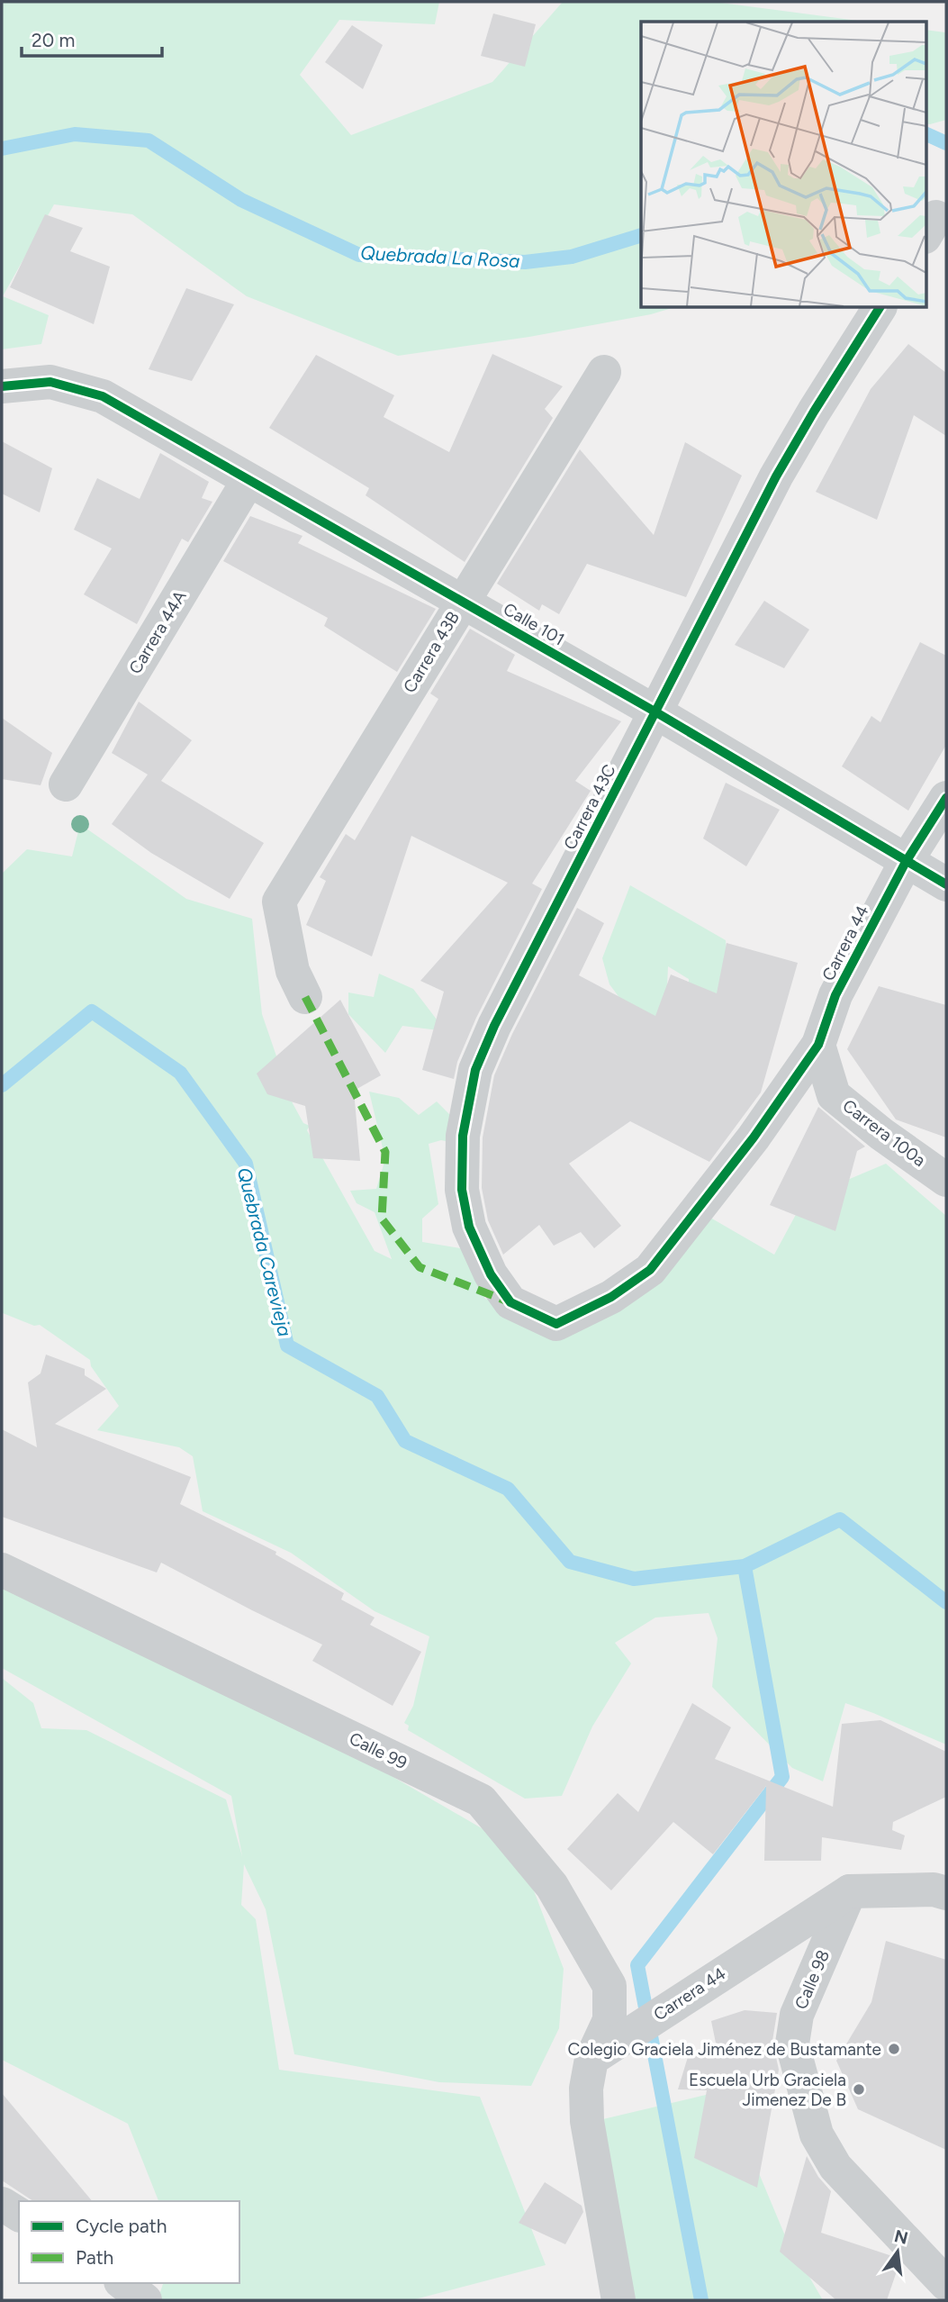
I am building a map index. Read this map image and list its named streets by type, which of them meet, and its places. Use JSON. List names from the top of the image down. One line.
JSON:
{"streets":{"street":["Calle 101","Carrera 44A","Carrera 43B","Carrera 43C","Carrera 44","Carrera 100a","Calle 99","Calle 98"]},"crossings":[["Calle 101","Carrera 44A"],["Calle 101","Carrera 43B"],["Calle 101","Carrera 43C"],["Calle 101","Carrera 44"],["Carrera 43C","Carrera 44"],["Carrera 44","Carrera 100a"],["Carrera 44","Calle 99"],["Carrera 44","Calle 98"]],"water":["Quebrada La Rosa","Quebrada Carevieja"],"places":["Colegio Graciela Jiménez de Bustamante","Escuela Urb Graciela Jimenez De B"],"legend":["Cycle path","Path"],"scale_bar":"20 m","north":"top"}
